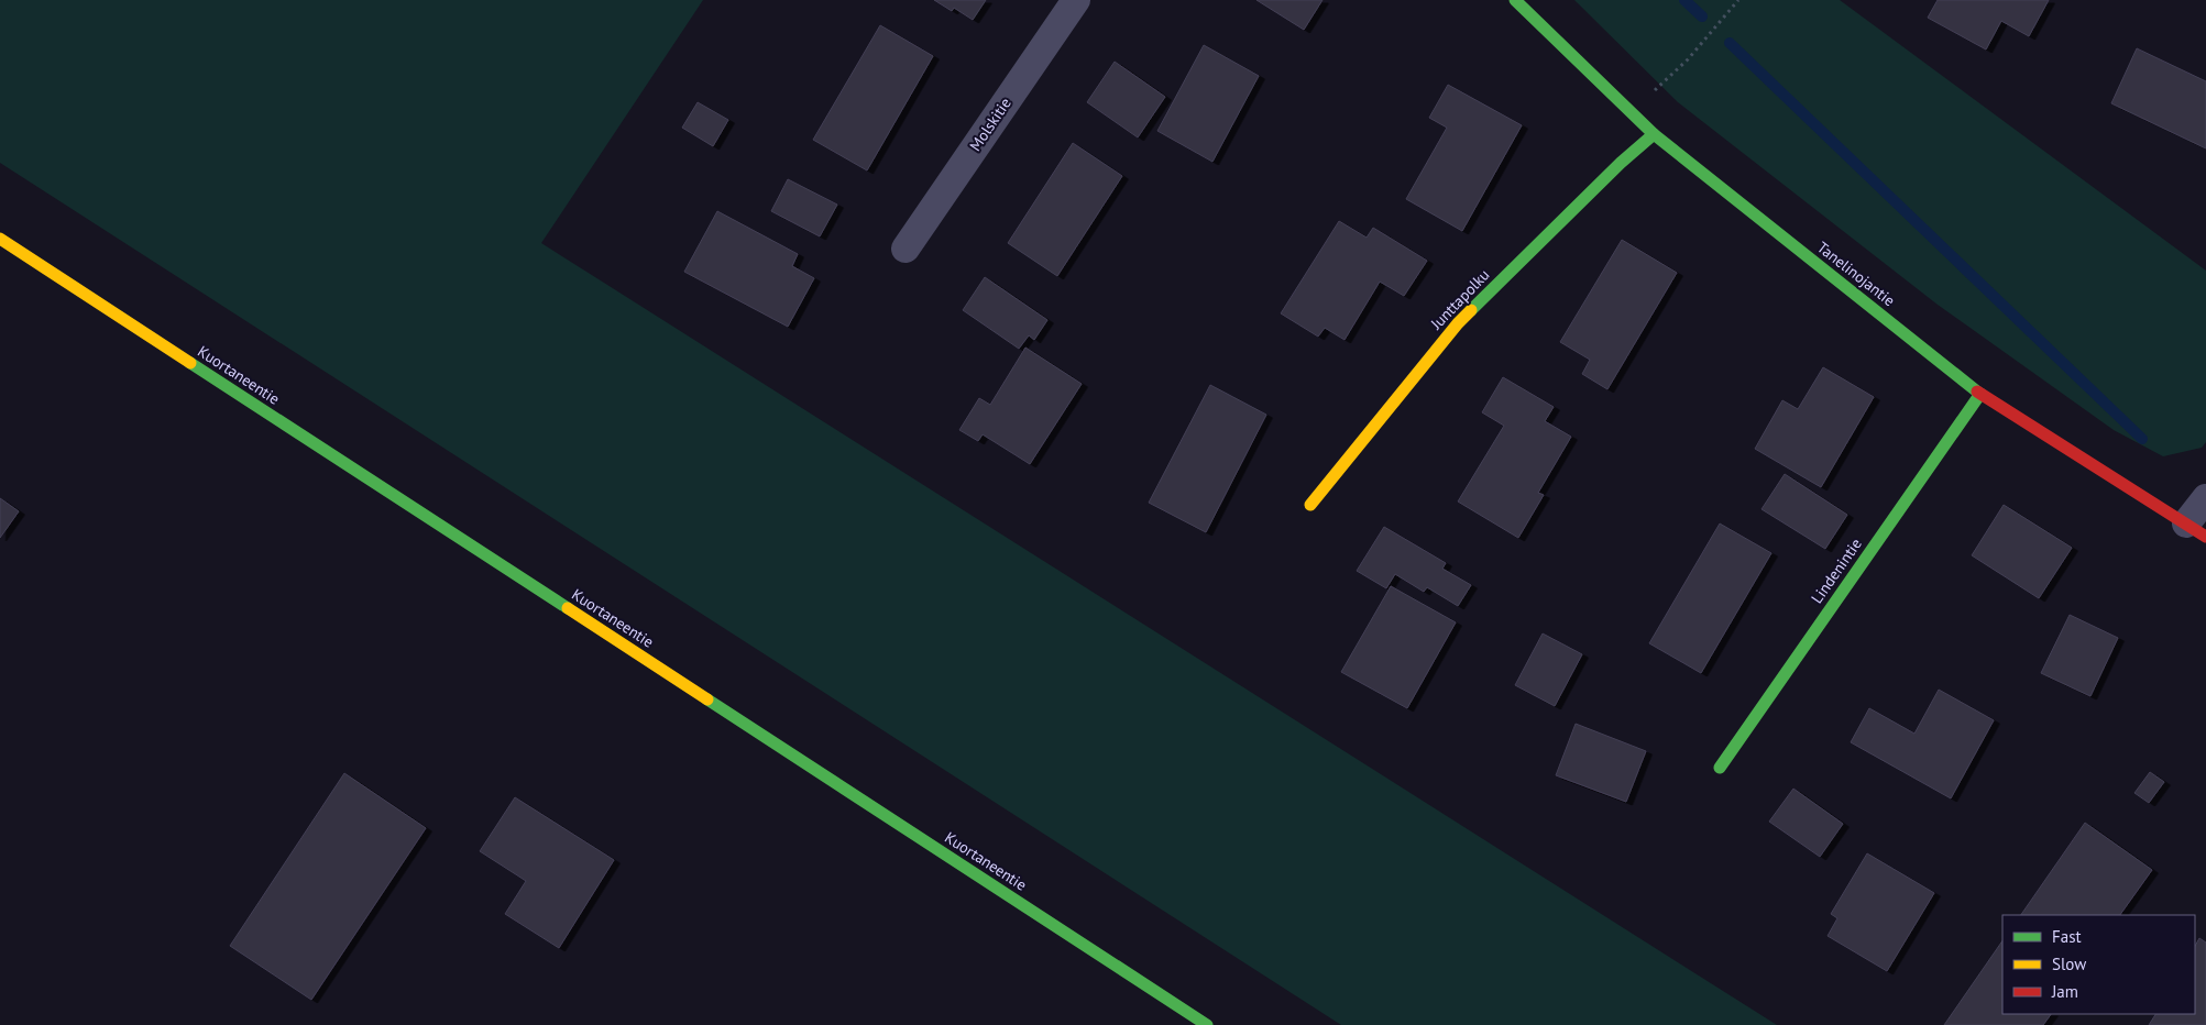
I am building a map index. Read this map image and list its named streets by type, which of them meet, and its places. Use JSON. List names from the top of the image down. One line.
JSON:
{"streets":{"main road":["Tanelinojantie","Junttapolku","Kuortaneentie","Lindenintie"],"street":["Molskitie"]},"crossings":[["Tanelinojantie","Junttapolku"],["Tanelinojantie","Lindenintie"]],"legend":["Fast","Slow","Jam"]}
